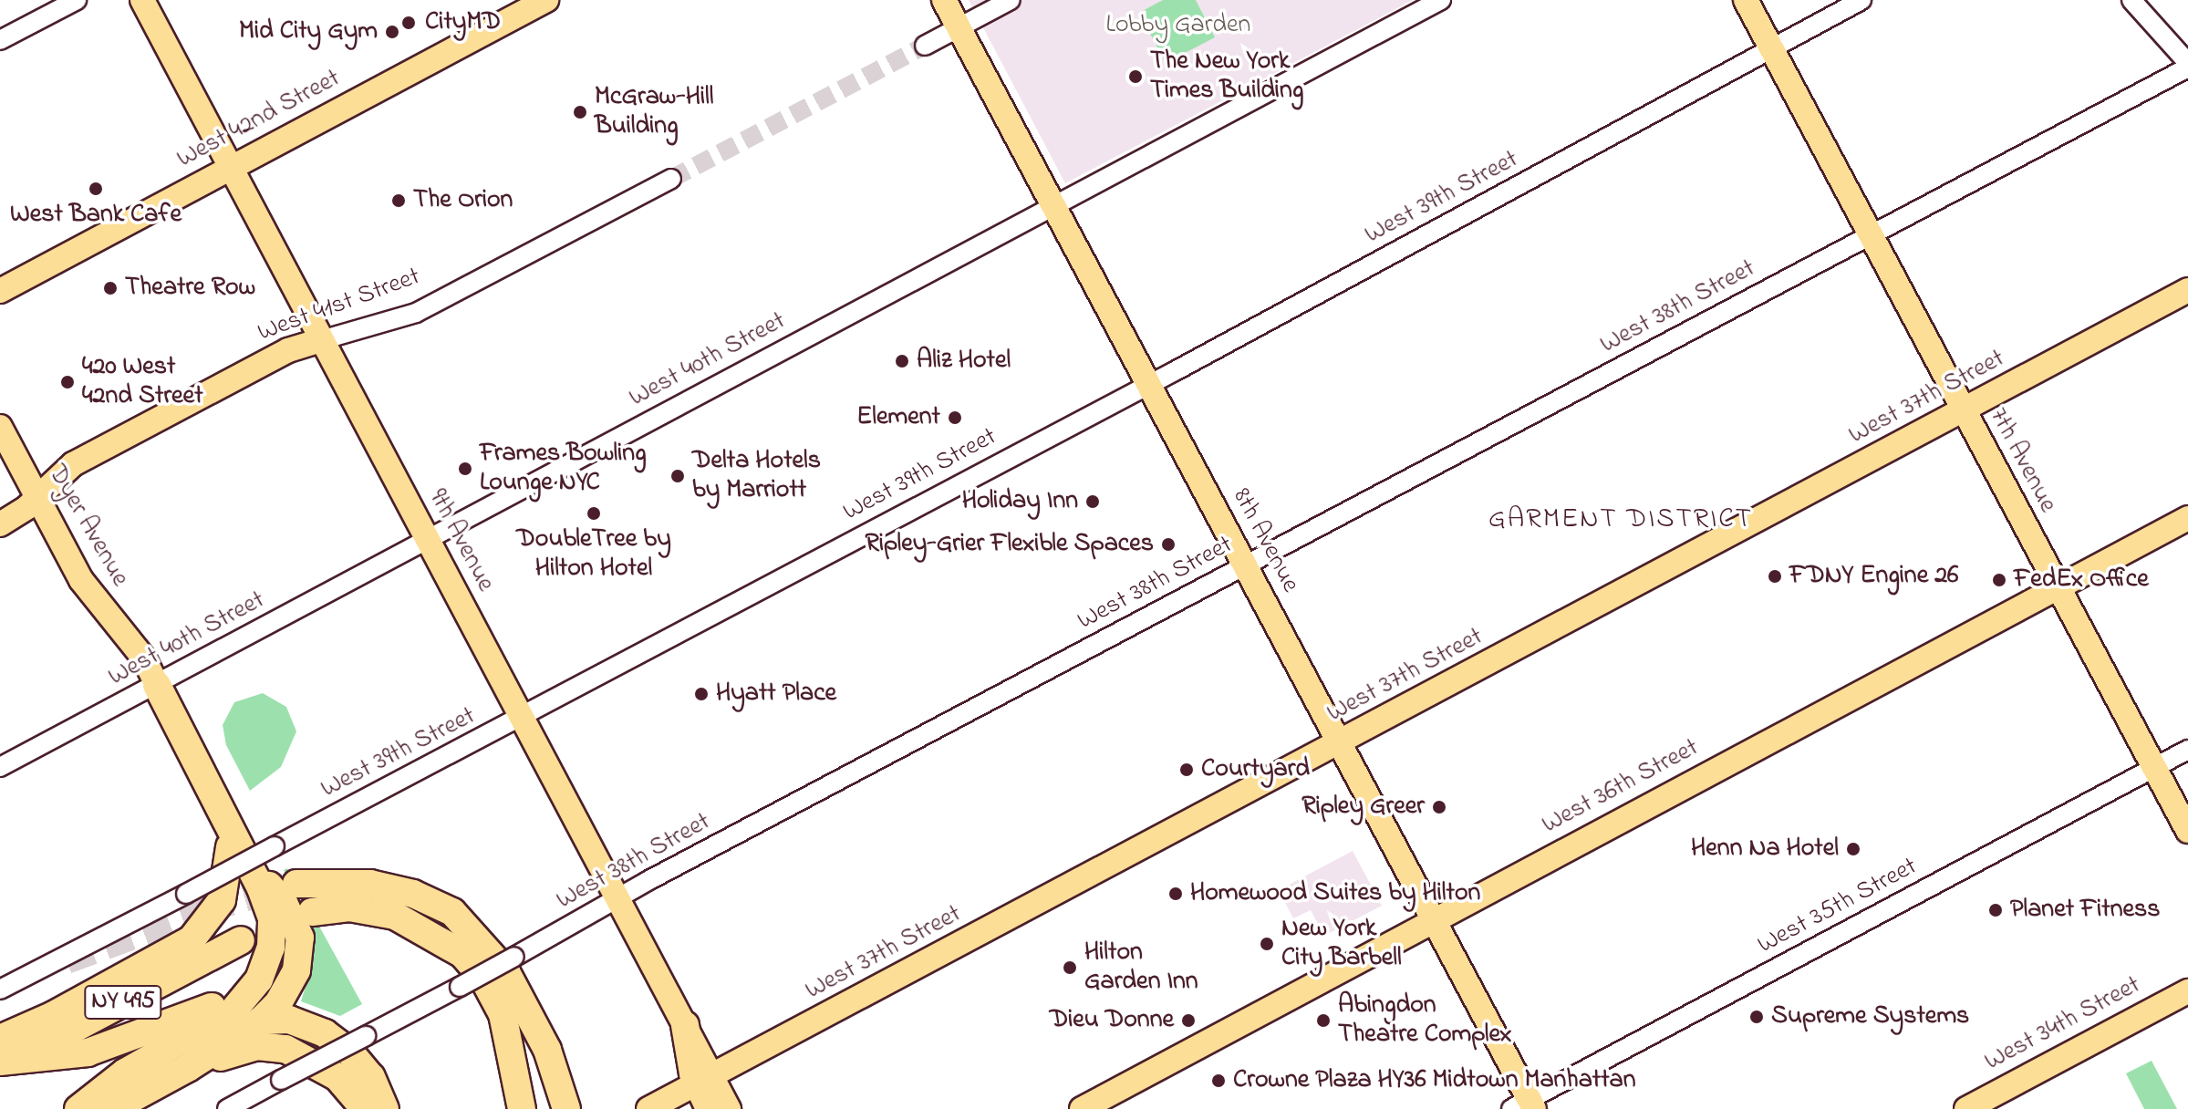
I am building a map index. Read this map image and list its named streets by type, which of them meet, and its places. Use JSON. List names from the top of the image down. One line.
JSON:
{"streets":{"highway":["NY 495"],"main road":["West 42nd Street","West 41st Street","West 37th Street","7th Avenue","Dyer Avenue","9th Avenue","8th Avenue","West 36th Street","West 34th Street"],"street":["West 39th Street","West 38th Street","West 40th Street","West 35th Street"]},"crossings":[["West 42nd Street","9th Avenue"],["West 39th Street","7th Avenue"],["West 39th Street","9th Avenue"],["West 39th Street","8th Avenue"],["West 41st Street","Dyer Avenue"],["West 41st Street","9th Avenue"],["West 38th Street","7th Avenue"],["West 38th Street","9th Avenue"],["West 38th Street","8th Avenue"],["West 40th Street","Dyer Avenue"],["West 40th Street","9th Avenue"],["West 40th Street","8th Avenue"],["West 37th Street","7th Avenue"],["West 37th Street","8th Avenue"],["7th Avenue","West 36th Street"],["7th Avenue","West 35th Street"],["8th Avenue","West 36th Street"],["8th Avenue","West 35th Street"]],"districts":["GARMENT DISTRICT"],"parks":["Lobby Garden"],"places":["CityMD","Mid City Gym","The New York Times Building","McGraw-Hill Building","West Bank Cafe","The Orion","Theatre Row","Aliz Hotel","420 West 42nd Street","Element","Frames Bowling Lounge NYC","Delta Hotels by Marriott","Holiday Inn","DoubleTree by Hilton Hotel","Ripley-Grier Flexible Spaces","FDNY Engine 26","FedEx Office","Hyatt Place","Courtyard","Ripley Greer","Henn Na Hotel","Homewood Suites by Hilton","Planet Fitness","New York City Barbell","Hilton Garden Inn","Supreme Systems","Dieu Donne","Abingdon Theatre Complex","Crowne Plaza HY36 Midtown Manhattan"]}
